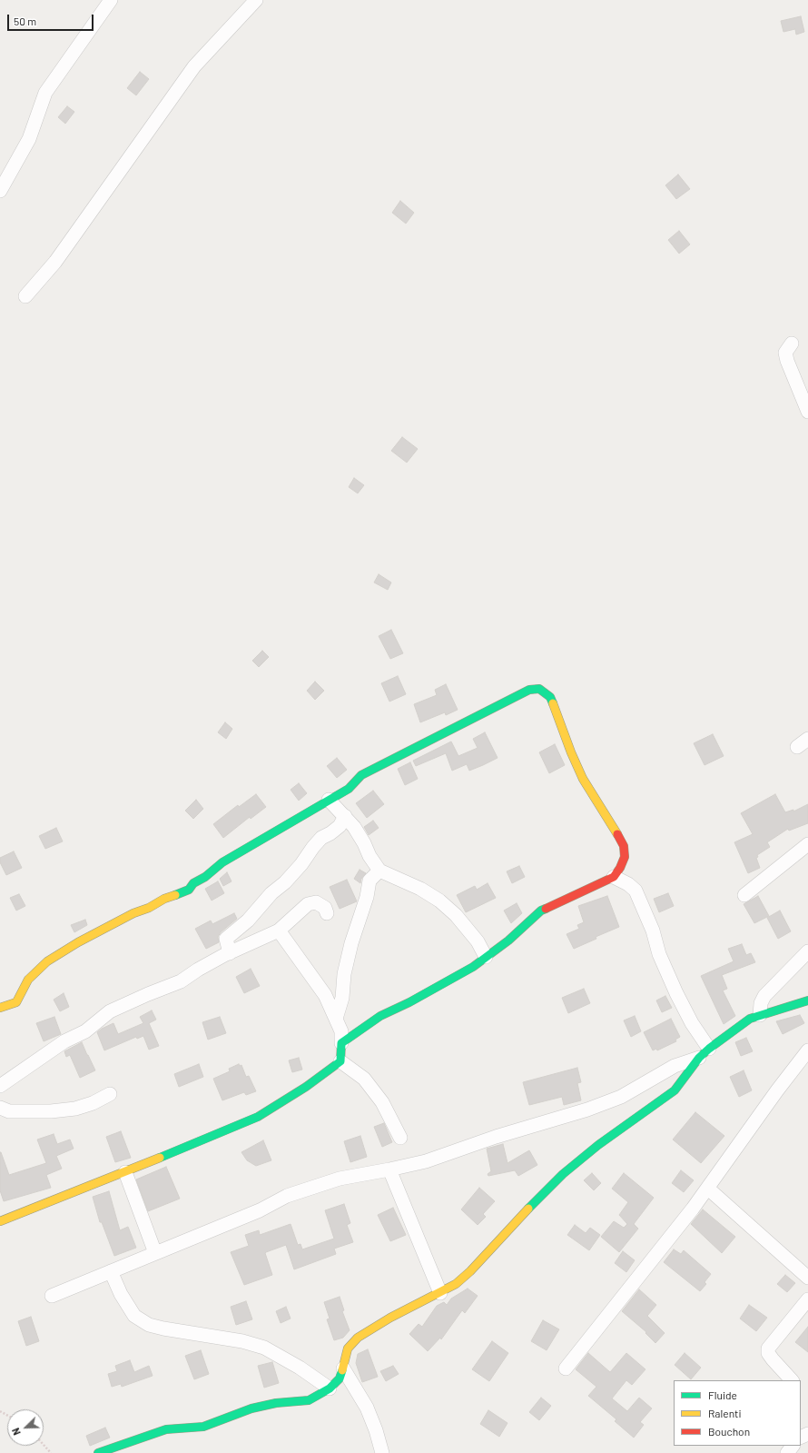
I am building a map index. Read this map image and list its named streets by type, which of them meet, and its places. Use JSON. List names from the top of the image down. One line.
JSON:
{"legend":["Fluide","Ralenti","Bouchon"],"scale_bar":"50 m","north":"bottom left"}
